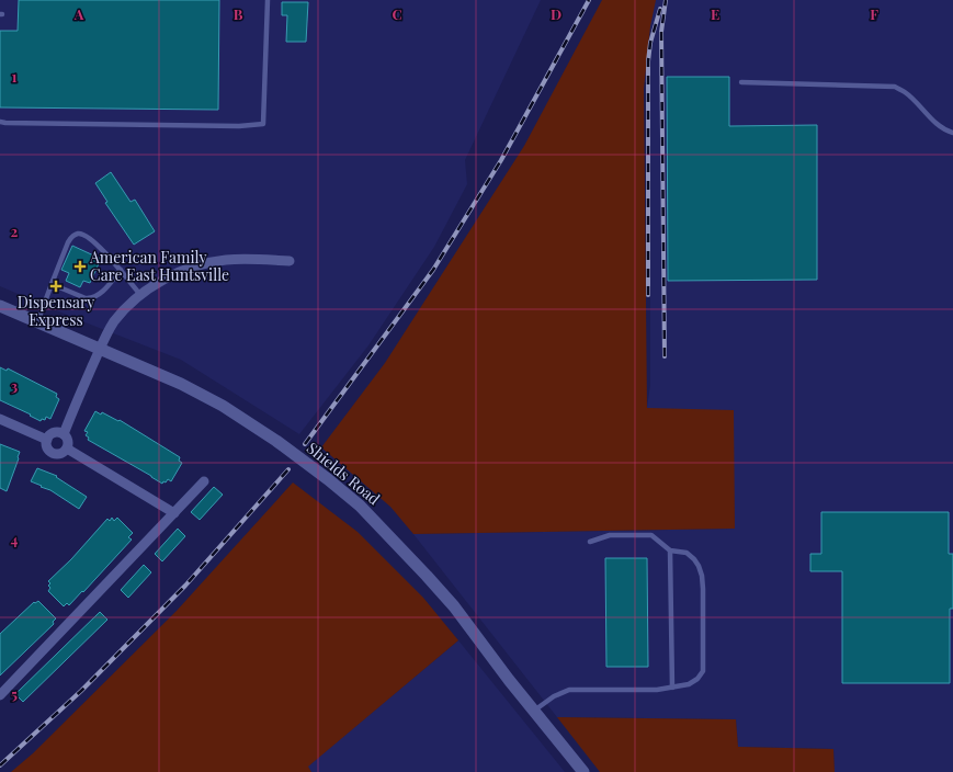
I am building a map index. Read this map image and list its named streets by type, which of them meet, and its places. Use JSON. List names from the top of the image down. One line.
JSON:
{"streets":{"street":["Shields Road"]},"places":{"health":["American Family Care East Huntsville","Dispensary Express"]},"grid":{"columns":["A","B","C","D","E","F"],"rows":["1","2","3","4","5"]}}
